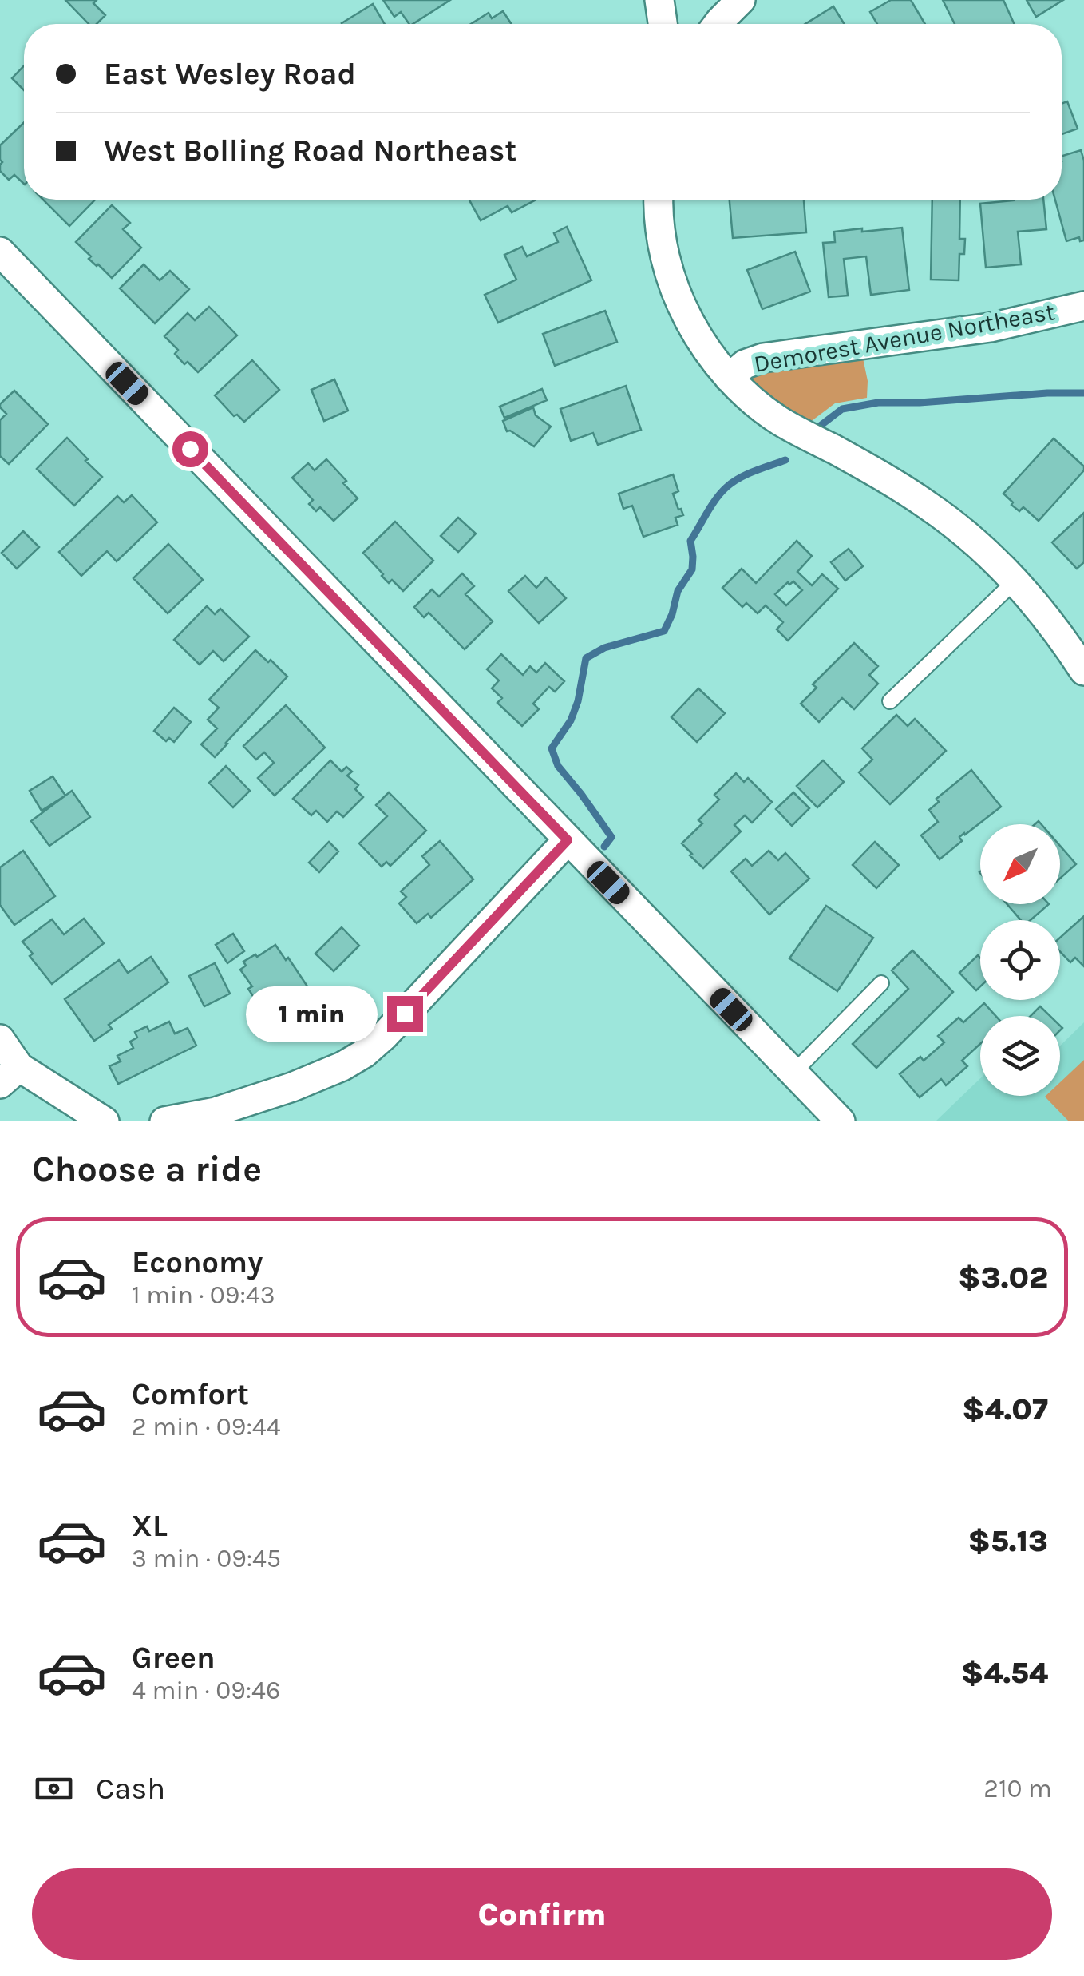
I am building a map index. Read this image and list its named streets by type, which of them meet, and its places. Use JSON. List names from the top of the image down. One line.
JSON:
{"streets":{"street":["Demorest Avenue Northeast"]},"north":"bottom left","page":{"banner":["East Wesley Road","West Bolling Road Northeast"],"bubble":"1 min","heading":"Choose a ride","list":[{"name":"Economy","note":"1 min · 09:43","value":"$3.02"},{"name":"Comfort","note":"2 min · 09:44","value":"$4.07"},{"name":"XL","note":"3 min · 09:45","value":"$5.13"},{"name":"Green","note":"4 min · 09:46","value":"$4.54"}],"pay":["Cash","210 m"],"buttons":"Confirm"}}
